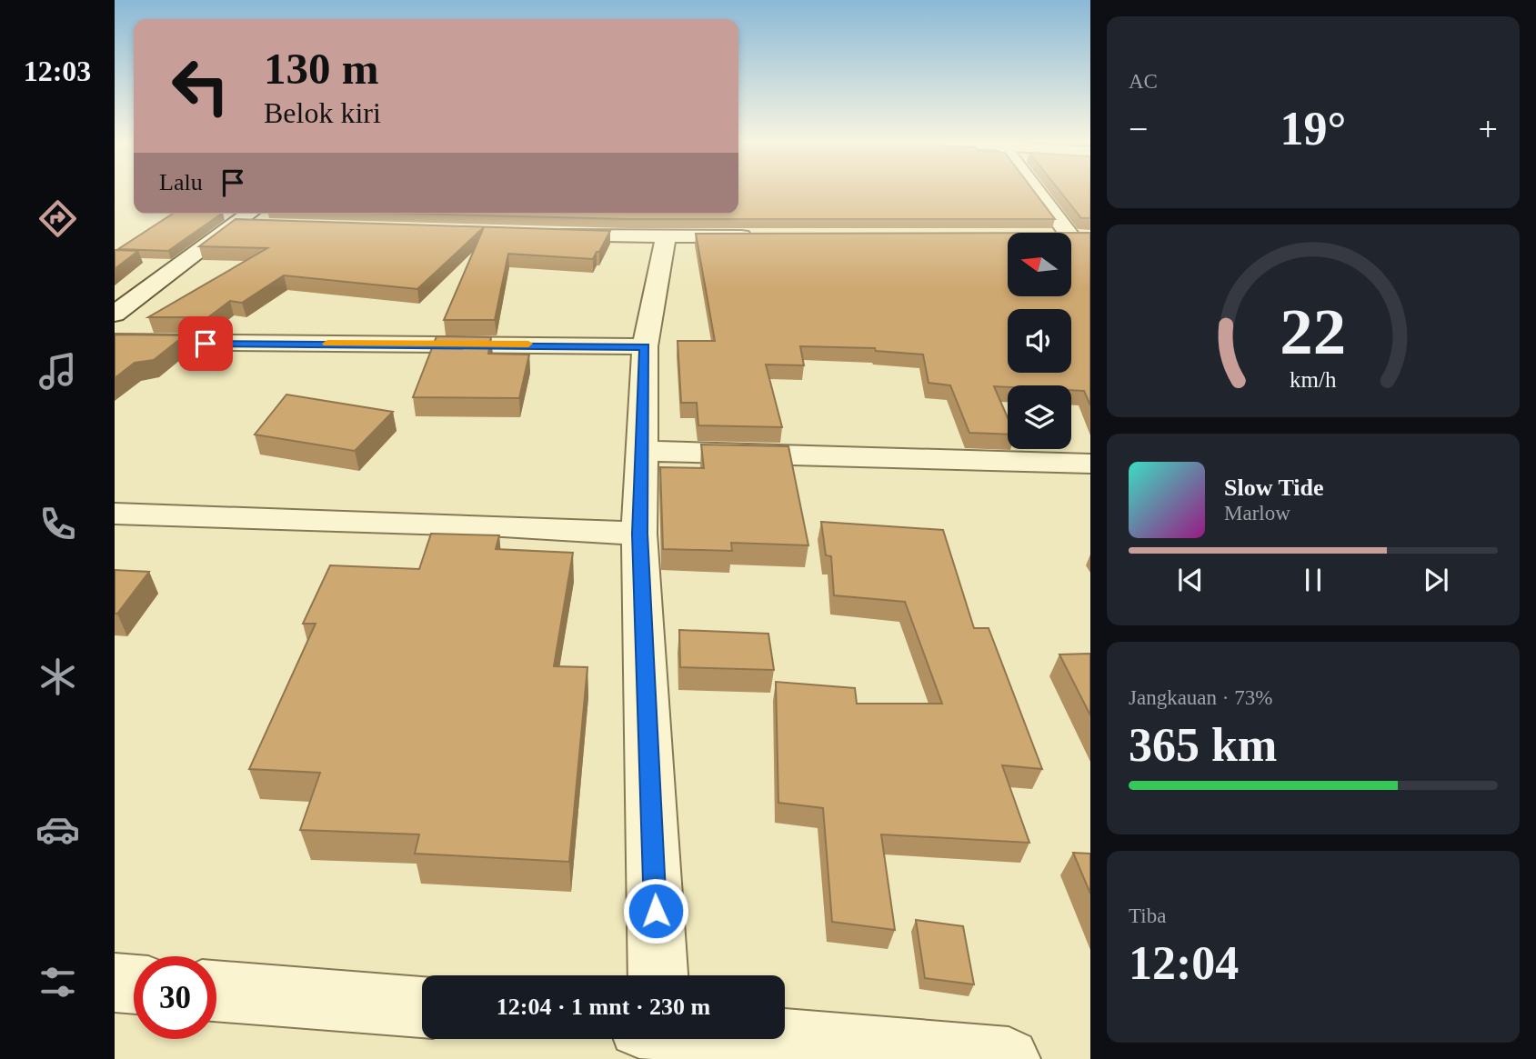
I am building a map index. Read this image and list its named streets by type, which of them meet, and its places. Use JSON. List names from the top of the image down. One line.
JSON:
{"north":"left","page":{"tabs":"12:03","tile":["AC",["Jangkauan · 73%","365 km"],["Tiba","12:04"]],"turn":["130 m","Belok kiri"],"heat":["−","19°","+"],"then":"Lalu","song":["Slow Tide","Marlow"],"limit":"30","trip":"12:04 · 1 mnt · 230 m","gauge":["22","km/h"]}}
